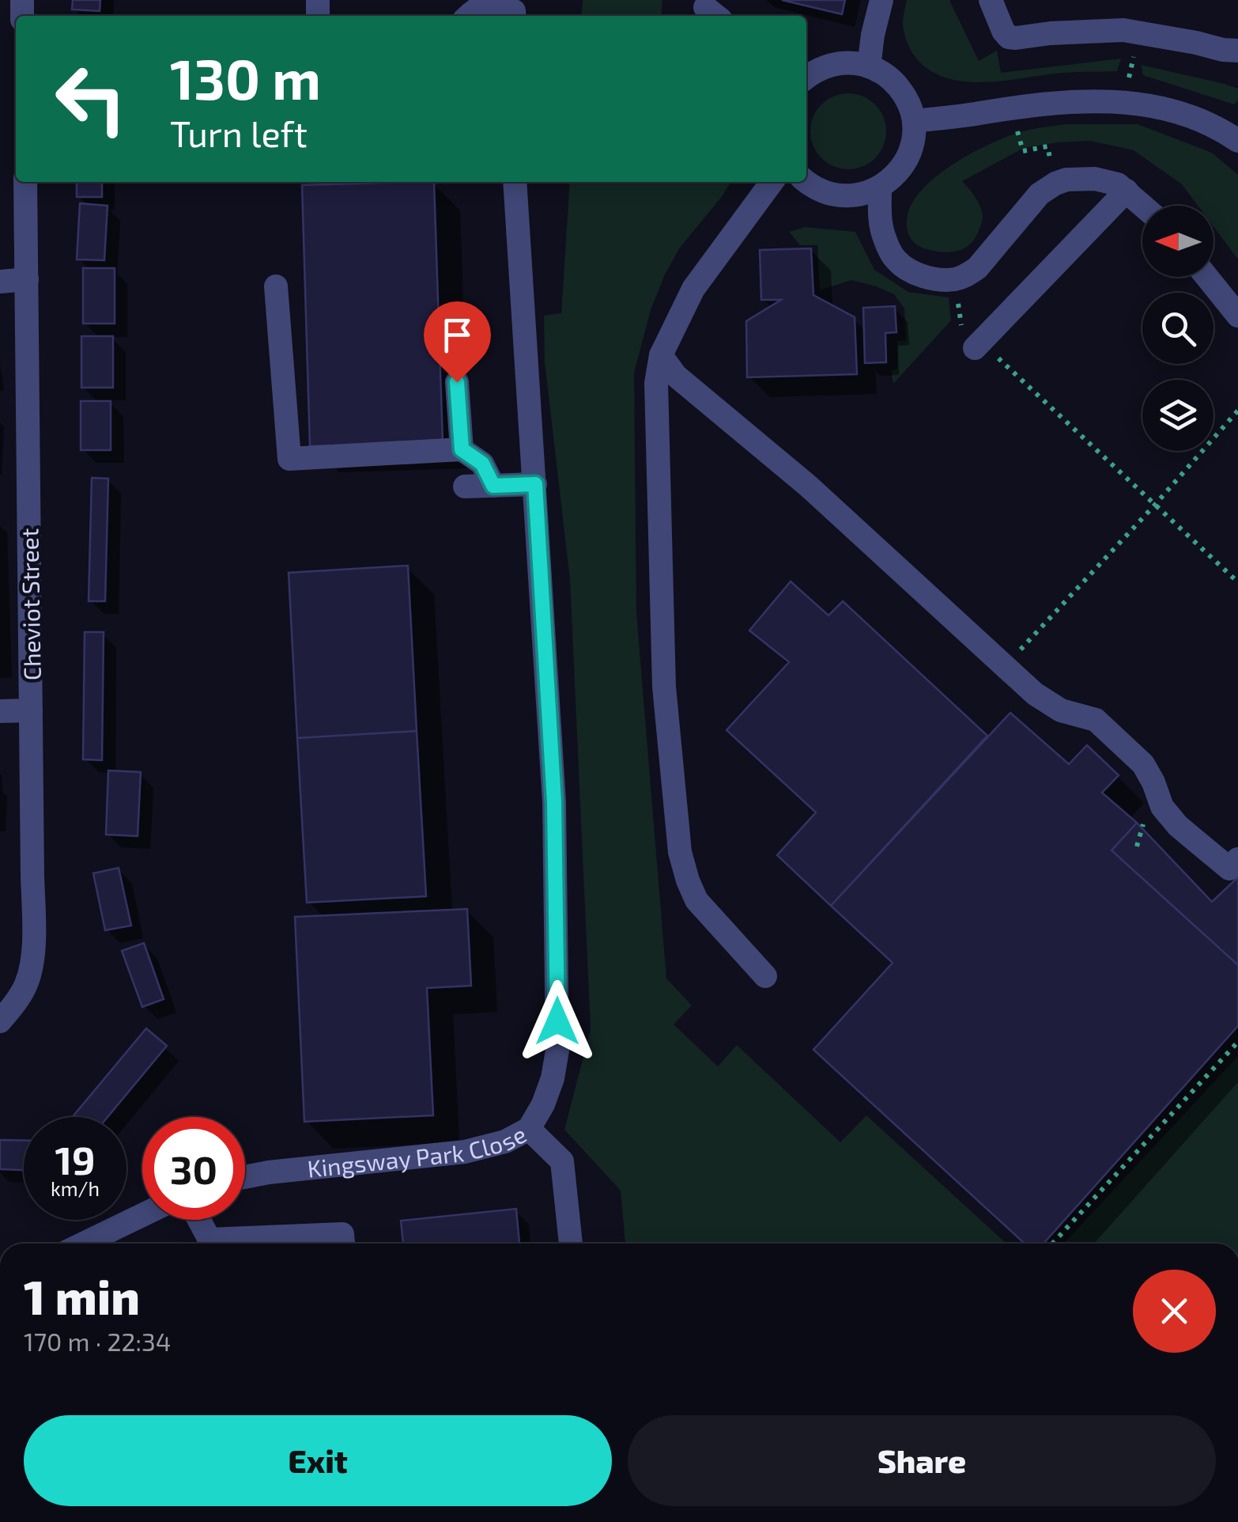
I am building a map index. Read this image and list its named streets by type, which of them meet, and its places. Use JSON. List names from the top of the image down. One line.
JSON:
{"streets":{"street":["Cheviot Street","Kingsway Park Close"]},"north":"left","page":{"turn":["130 m","Turn left"],"speed":"19 km/h","limit":"30","heading":["1 min","170 m · 22:34"],"buttons":["Exit","Share"]}}
